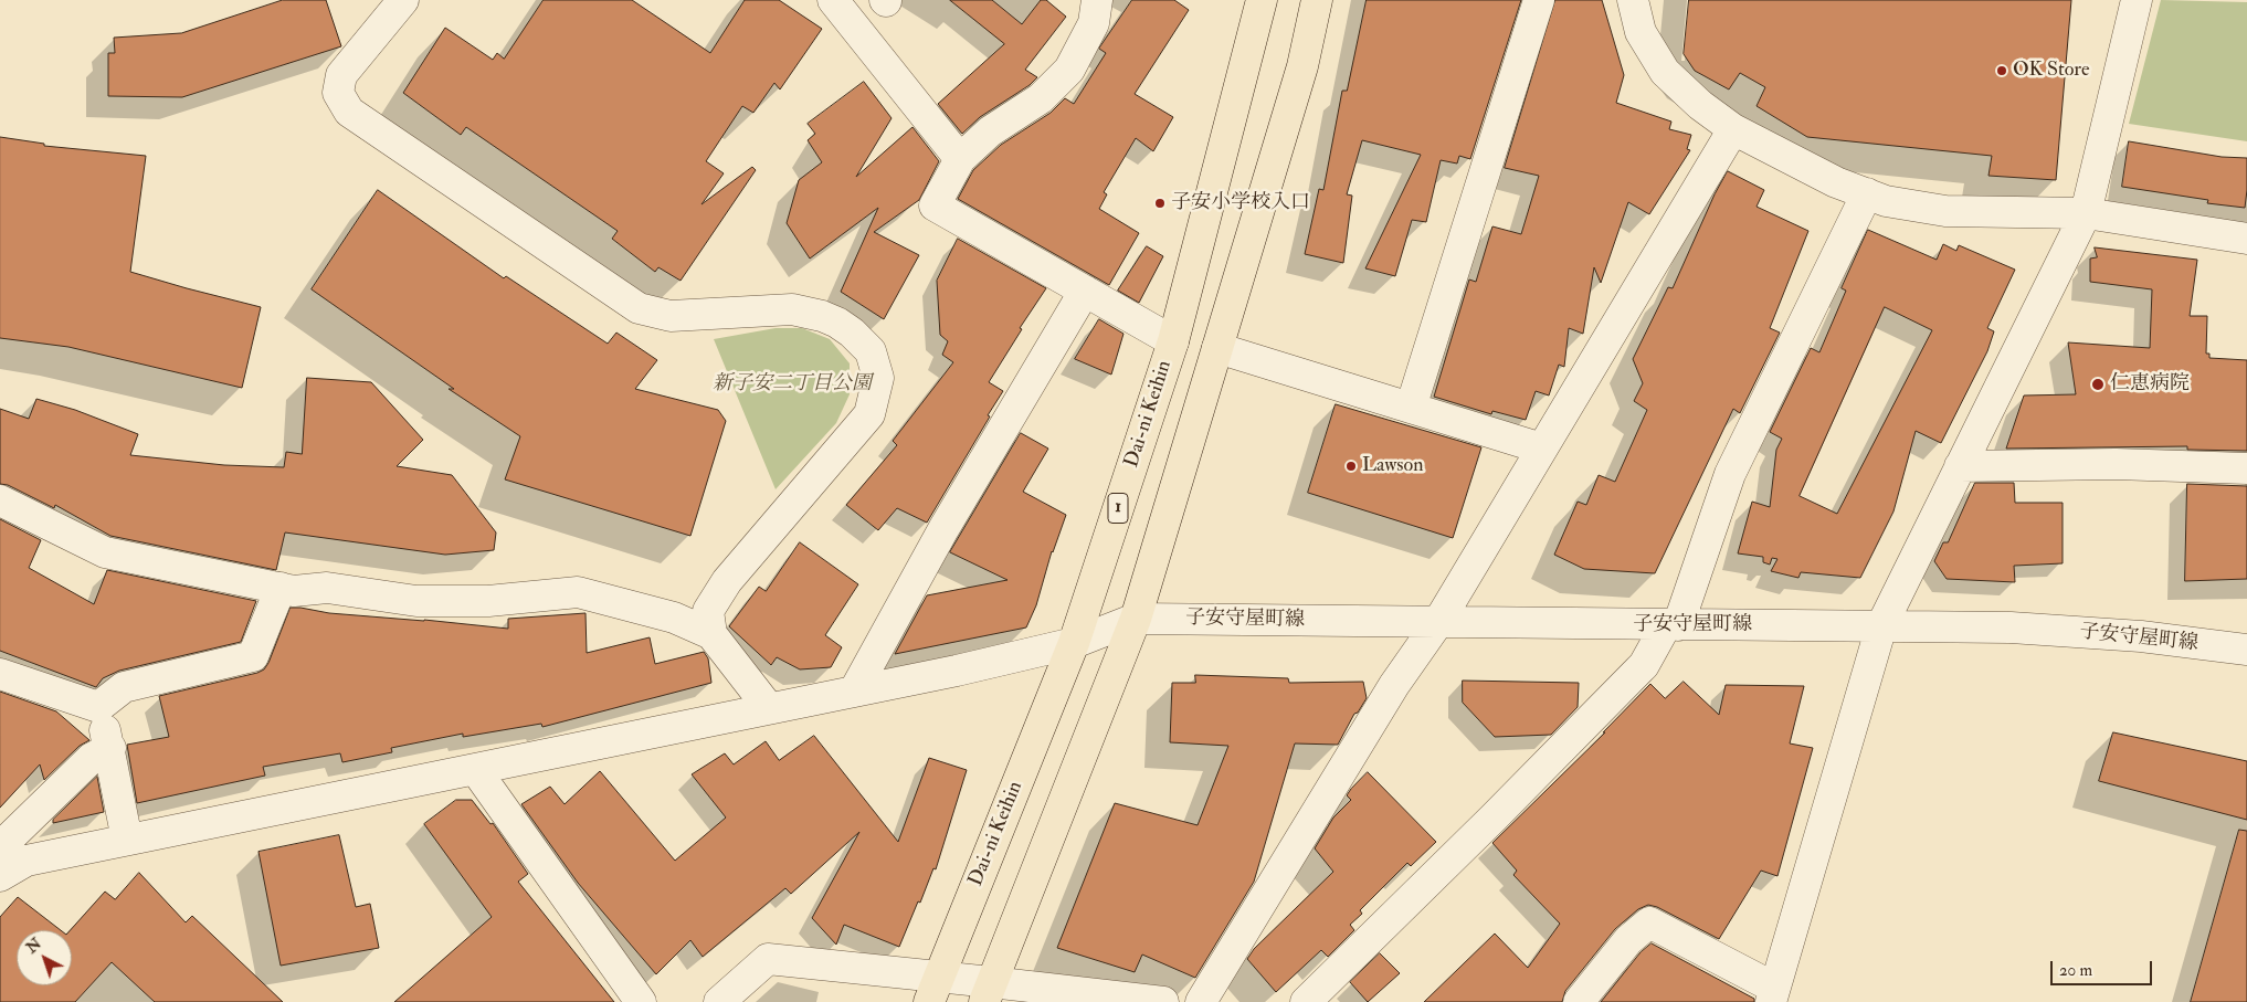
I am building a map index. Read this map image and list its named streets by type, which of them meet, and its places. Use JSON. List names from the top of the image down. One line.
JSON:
{"streets":{"highway":["Dai-ni Keihin","1"],"street":["子安守屋町線"]},"parks":["新子安二丁目公園"],"places":["OK Store","子安小学校入口","仁恵病院","Lawson"],"scale_bar":"20 m","north":"top left"}
